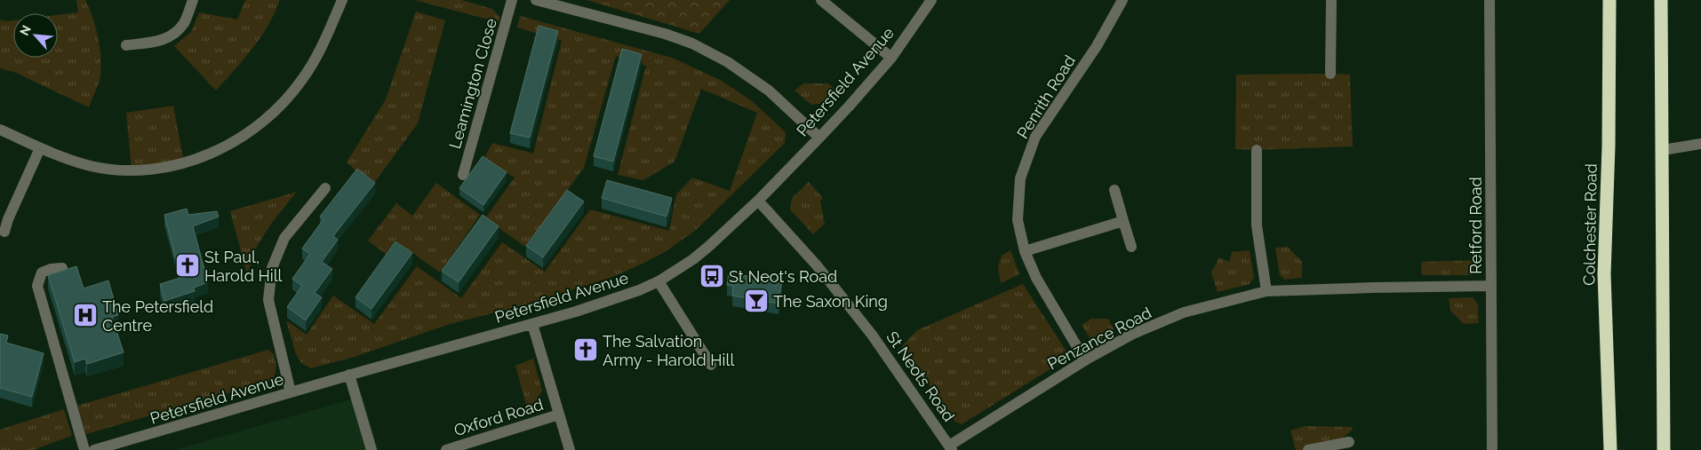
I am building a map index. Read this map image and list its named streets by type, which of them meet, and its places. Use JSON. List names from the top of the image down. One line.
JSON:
{"streets":{"highway":["Colchester Road"],"street":["Petersfield Avenue","Leamington Close","Penrith Road","Retford Road","Penzance Road","St Neots Road","Oxford Road"]},"crossings":[["Petersfield Avenue","St Neots Road"],["Petersfield Avenue","Oxford Road"],["Penrith Road","Penzance Road"],["Retford Road","Penzance Road"],["Penzance Road","St Neots Road"]],"places":{"church":["St Paul, Harold Hill","The Salvation Army - Harold Hill"],"bus stop":["St Neot's Road"],"bar":["The Saxon King"],"hospital":["The Petersfield Centre"]},"north":"top left"}
